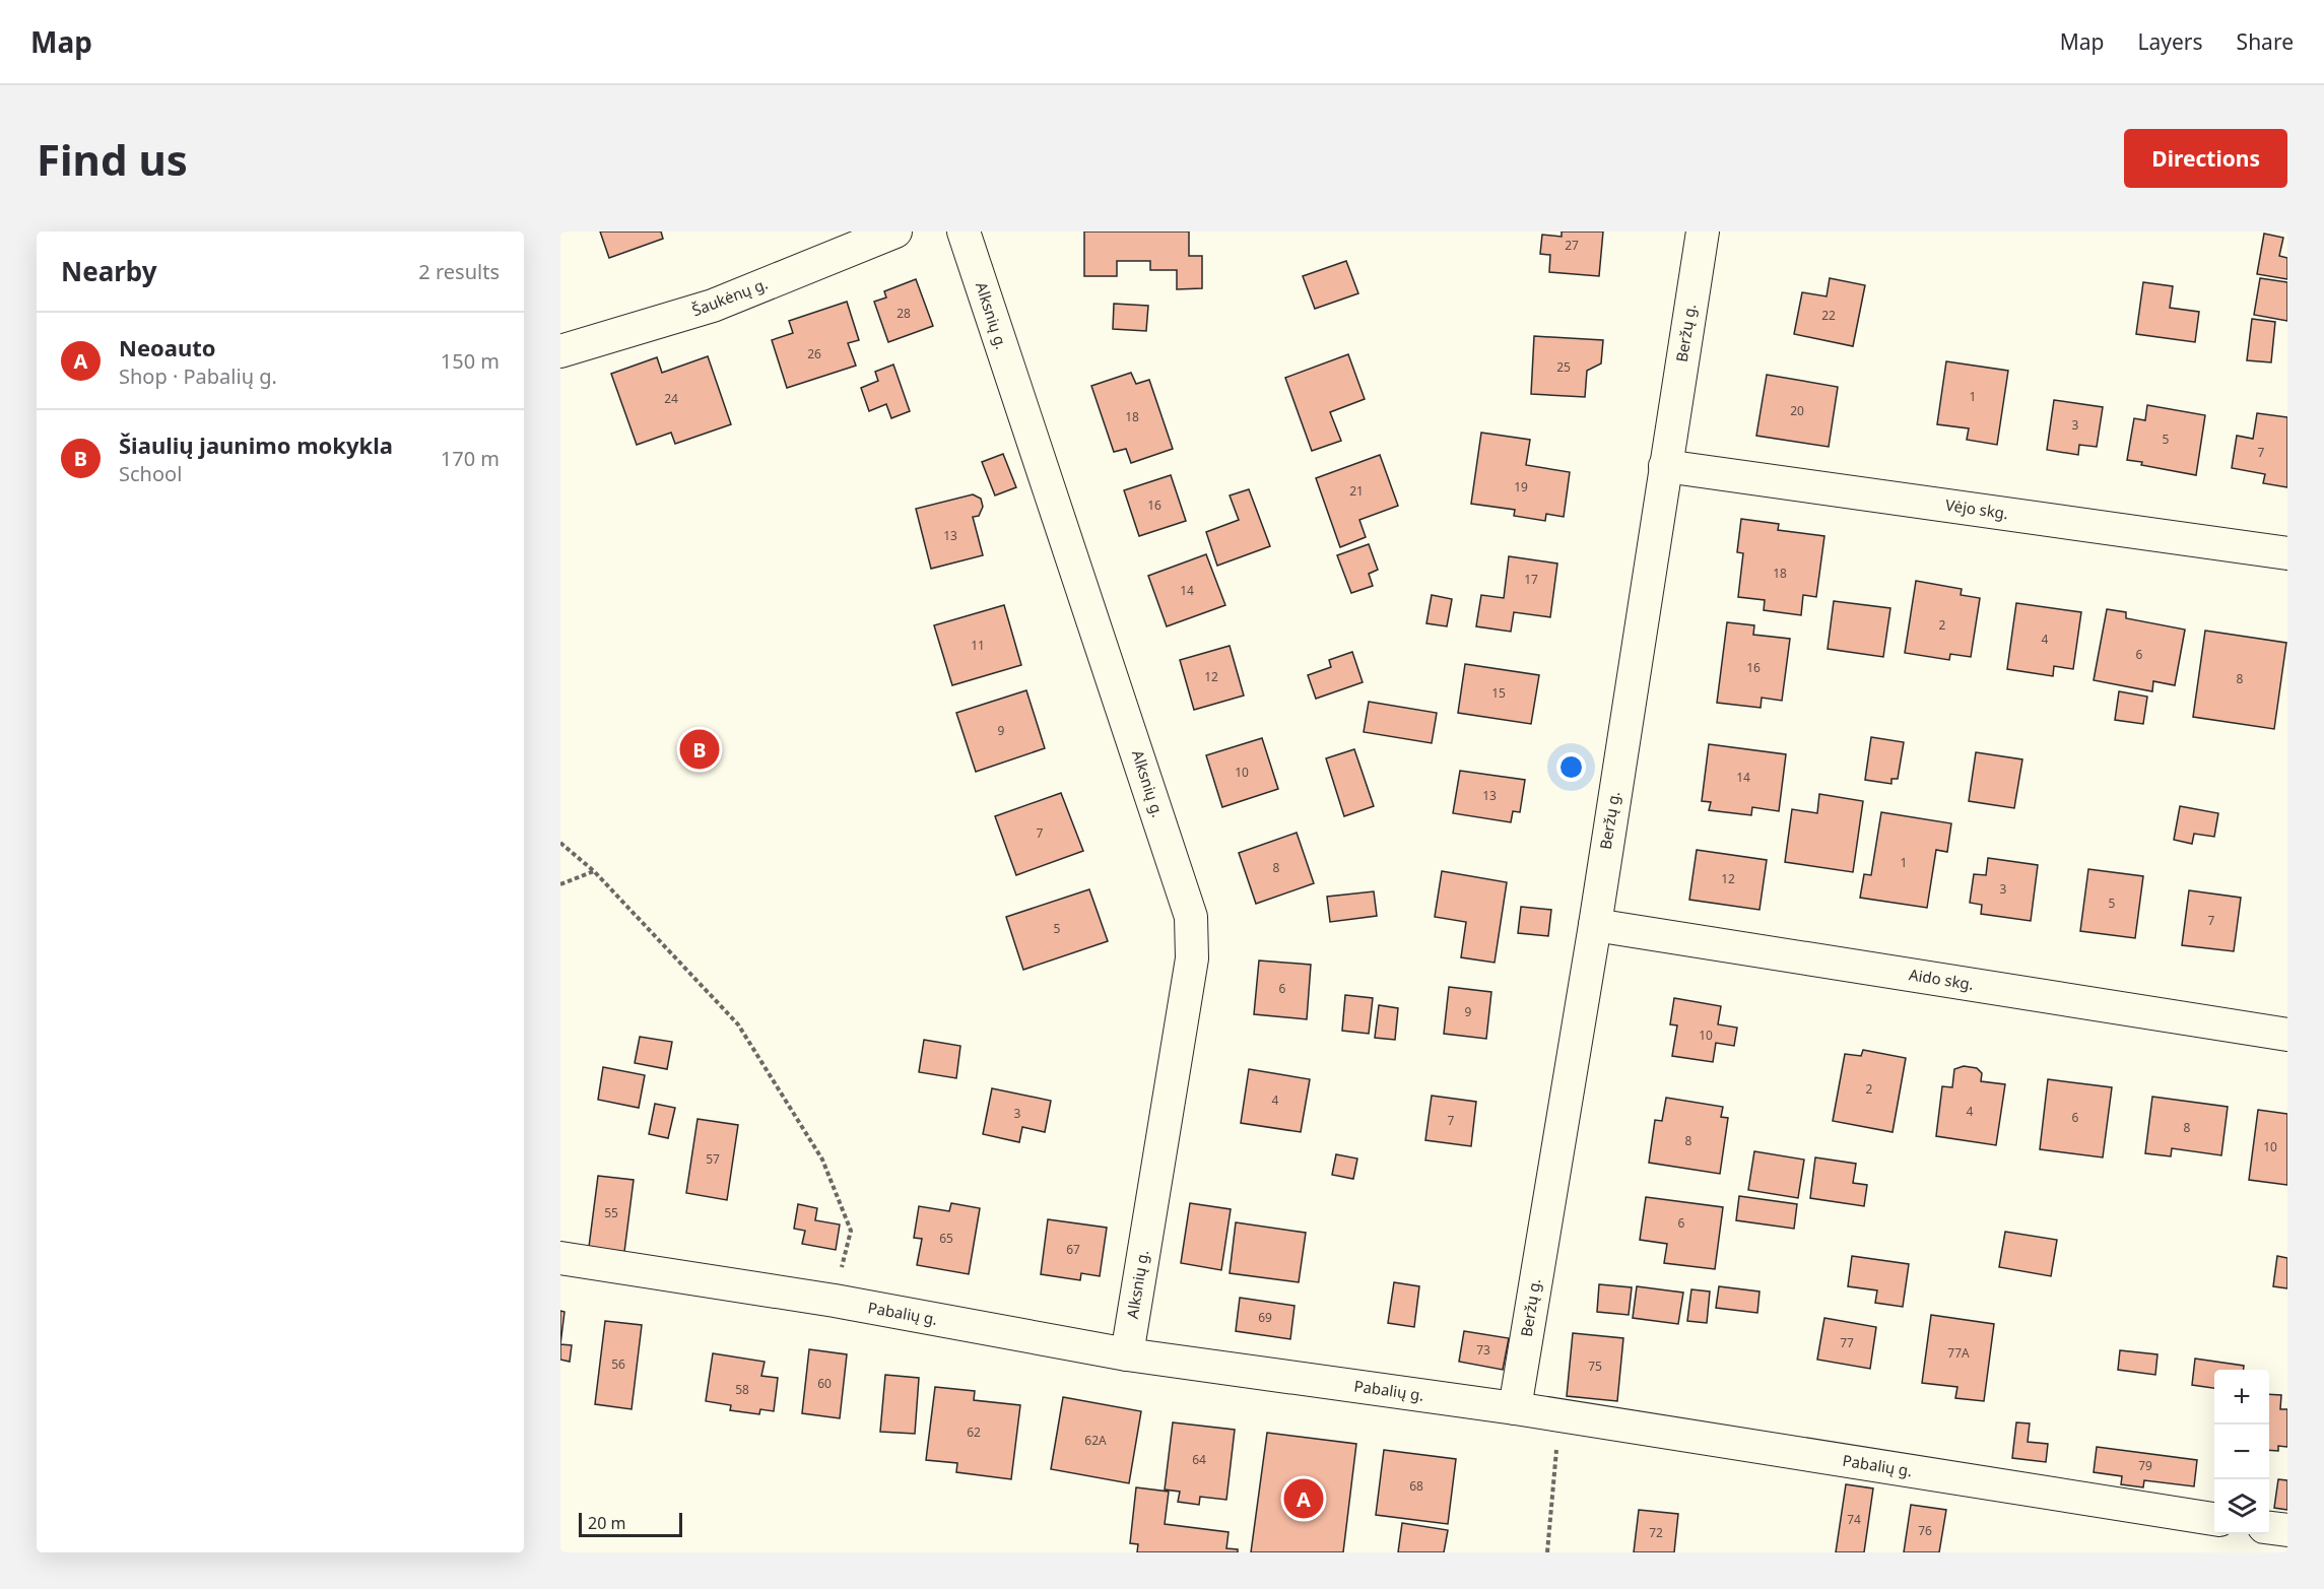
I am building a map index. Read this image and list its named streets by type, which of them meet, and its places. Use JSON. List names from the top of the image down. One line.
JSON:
{"streets":{"street":["Šaukėnų g.","Alksnių g.","Beržų g.","Vėjo skg.","Aido skg.","Pabalių g."]},"crossings":[["Alksnių g.","Pabalių g."],["Beržų g.","Vėjo skg."],["Beržų g.","Aido skg."],["Beržų g.","Pabalių g."]],"house_numbers":["27","28","22","26","25","1","24","20","18","3","5","7","19","21","16","13","18","17","14","2","4","11","6","16","12","8","15","9","10","14","13","7","1","8","12","3","5","7","5","6","9","10","2","4","4","3","6","7","8","8","10","57","55","6","65","67","69","77","73","77A","56","75","60","58","62","62A","64","79","68","74","76","72"],"scale_bar":"20 m","page":{"header":"Map","nav":["Map","Layers","Share"],"buttons":"Directions","title":"Find us","heading":["Nearby","2 results"],"list":[{"mark":"A","name":"Neoauto","note":"Shop · Pabalių g.","value":"150 m"},{"mark":"B","name":"Šiaulių jaunimo mokykla","note":"School","value":"170 m"}],"pins":["B","A"],"map_buttons":["+","−"],"scale":"20 m"}}
